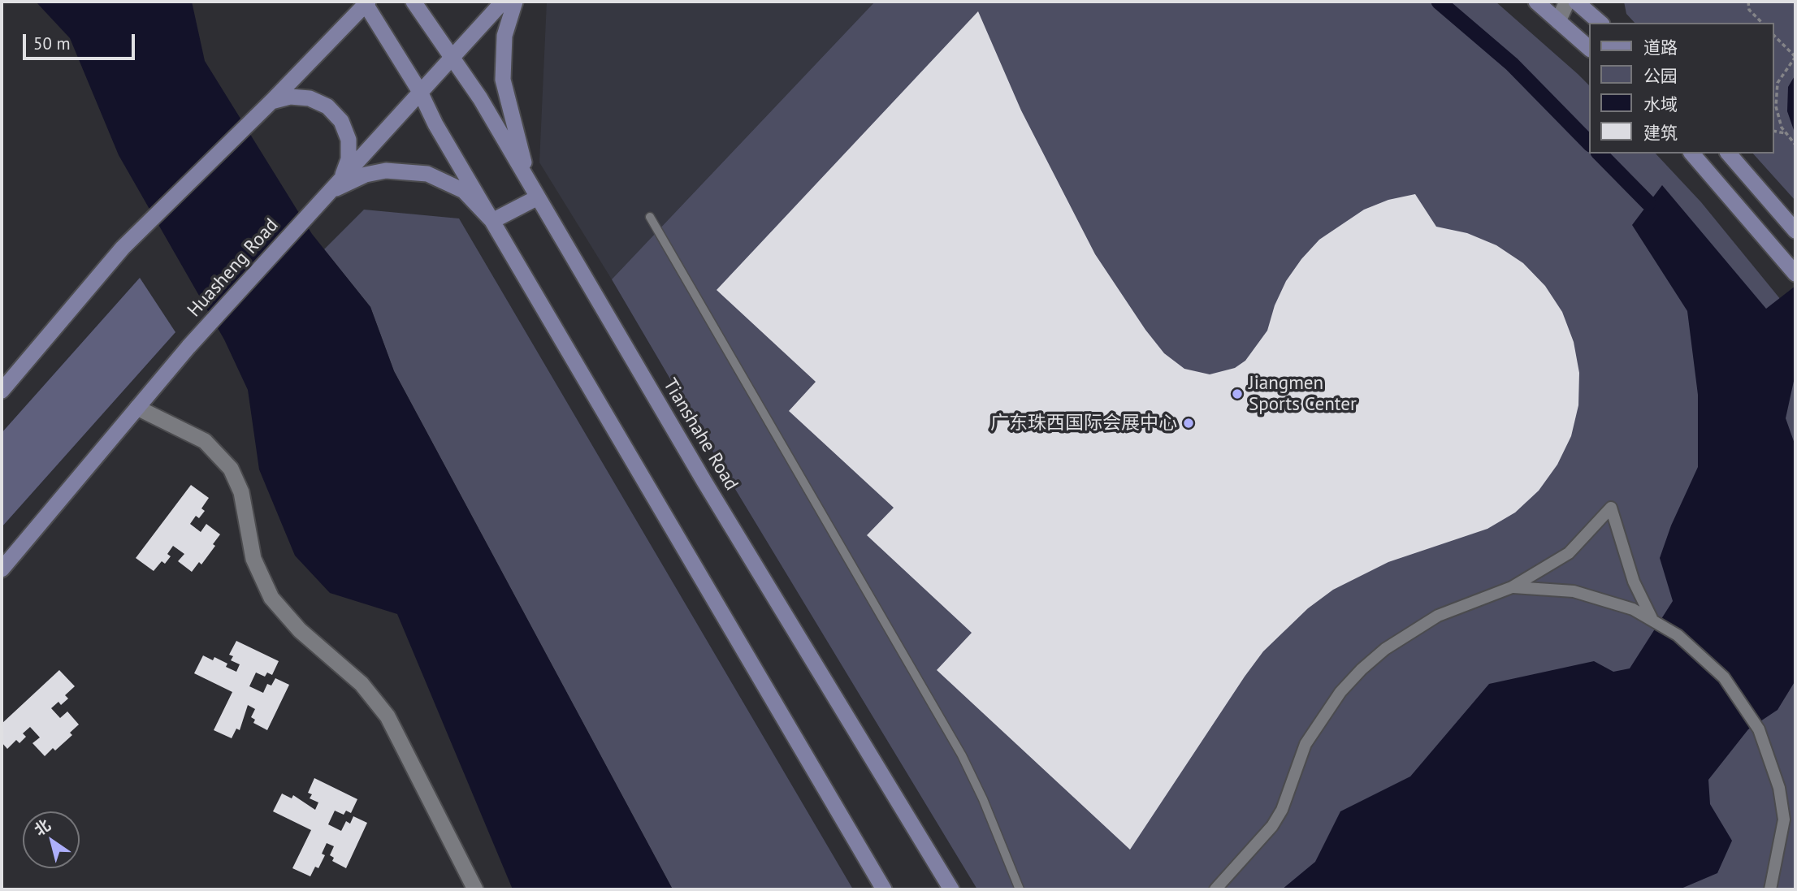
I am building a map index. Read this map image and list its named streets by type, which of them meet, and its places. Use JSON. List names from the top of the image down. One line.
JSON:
{"streets":{"main road":["Huasheng Road","Tianshahe Road"]},"crossings":[["Huasheng Road","Tianshahe Road"]],"places":["Jiangmen Sports Center","广东珠西国际会展中心"],"legend":["道路","公园","水域","建筑"],"scale_bar":"50 m","north":"top left"}
